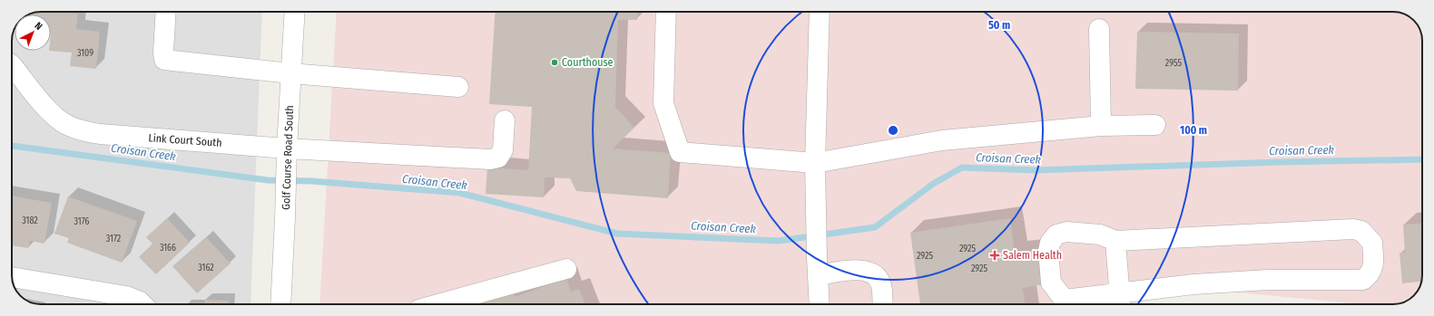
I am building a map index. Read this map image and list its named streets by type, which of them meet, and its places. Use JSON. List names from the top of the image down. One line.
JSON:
{"streets":{"street":["Link Court South","Golf Course Road South"]},"crossings":[["Link Court South","Golf Course Road South"]],"water":["Croisan Creek"],"places":{"other":["Courthouse"],"health":["Salem Health"]},"house_numbers":["3109","2955","3182","3176","3172","3166","2925","2925","3162","2925"],"north":"top right","rings":["50 m","100 m"]}
